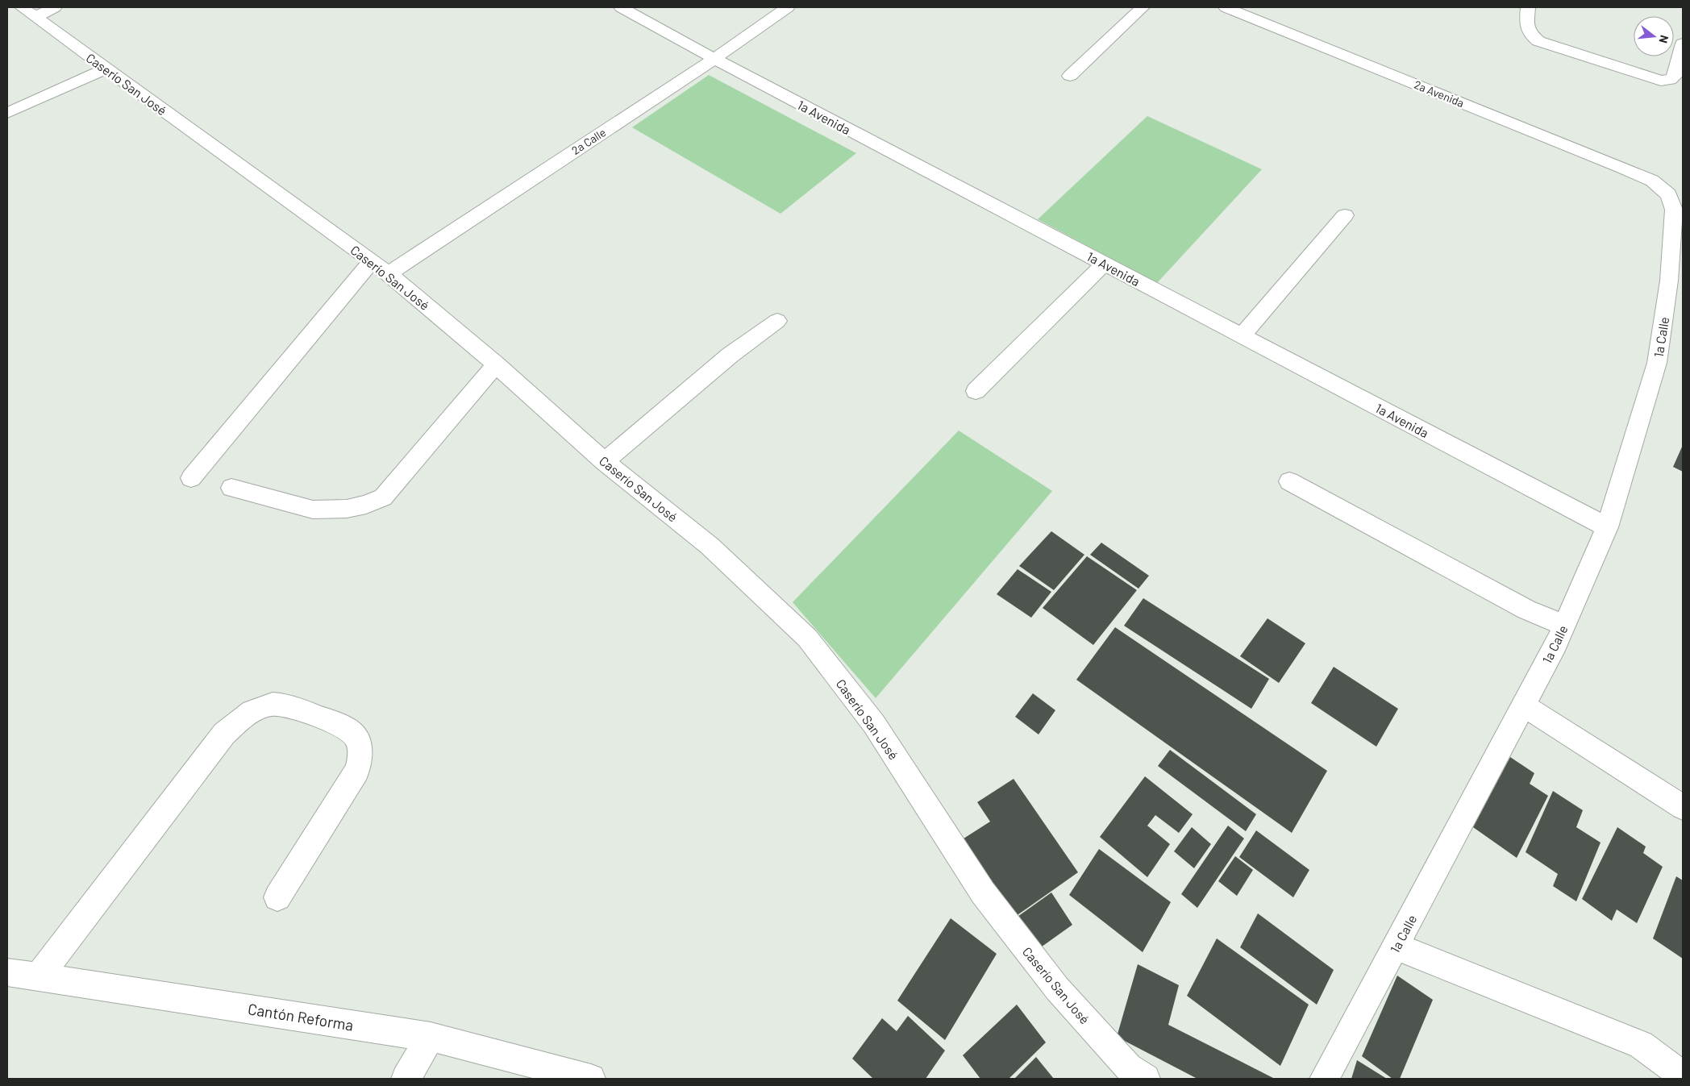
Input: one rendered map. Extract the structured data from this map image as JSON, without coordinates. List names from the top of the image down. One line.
{"streets":{"street":["Caserío San José","2a Avenida","1a Avenida","2a Calle","1a Calle","Cantón Reforma"]},"crossings":[["Caserío San José","2a Calle"],["2a Avenida","1a Calle"],["1a Avenida","2a Calle"],["1a Avenida","1a Calle"]],"north":"right"}
